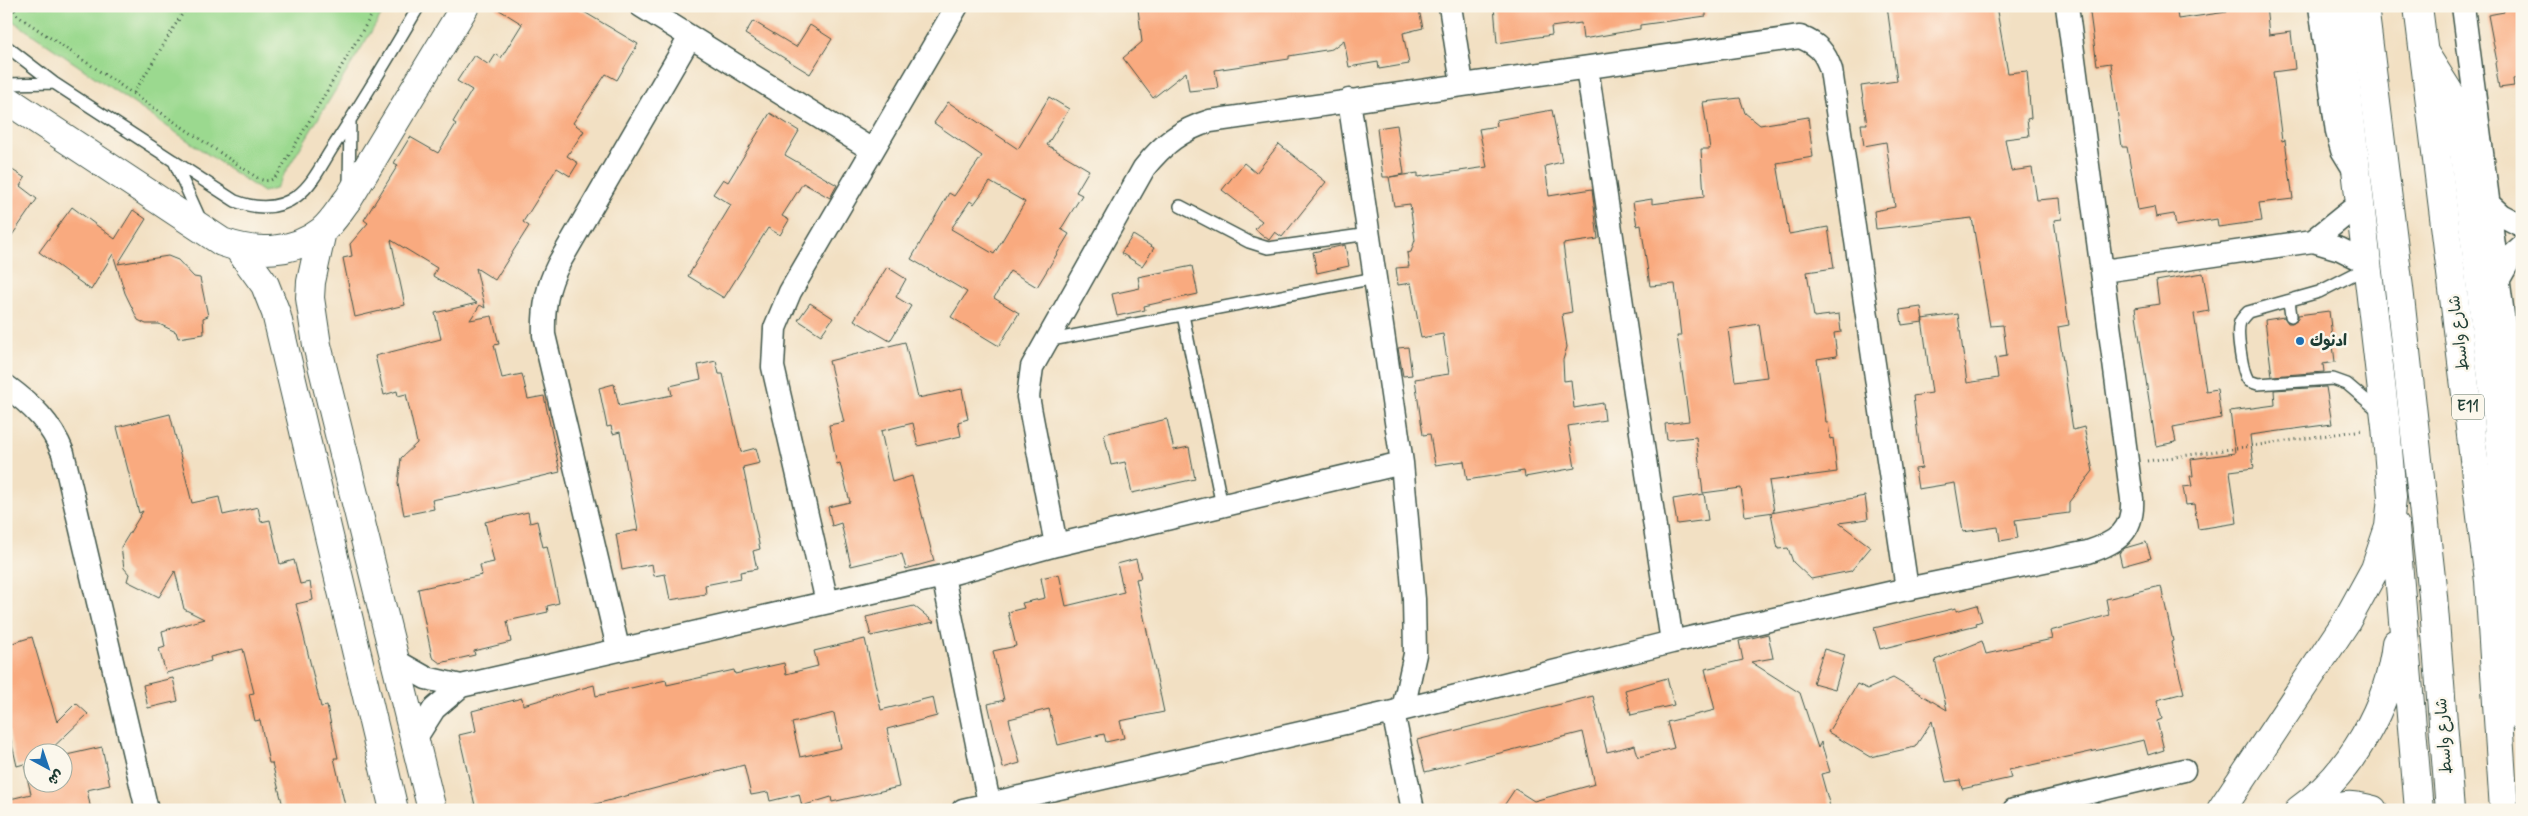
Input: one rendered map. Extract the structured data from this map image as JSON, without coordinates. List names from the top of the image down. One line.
{"streets":{"main road":["شارع واسط","E11"]},"places":["ادنوك"],"north":"bottom right"}
